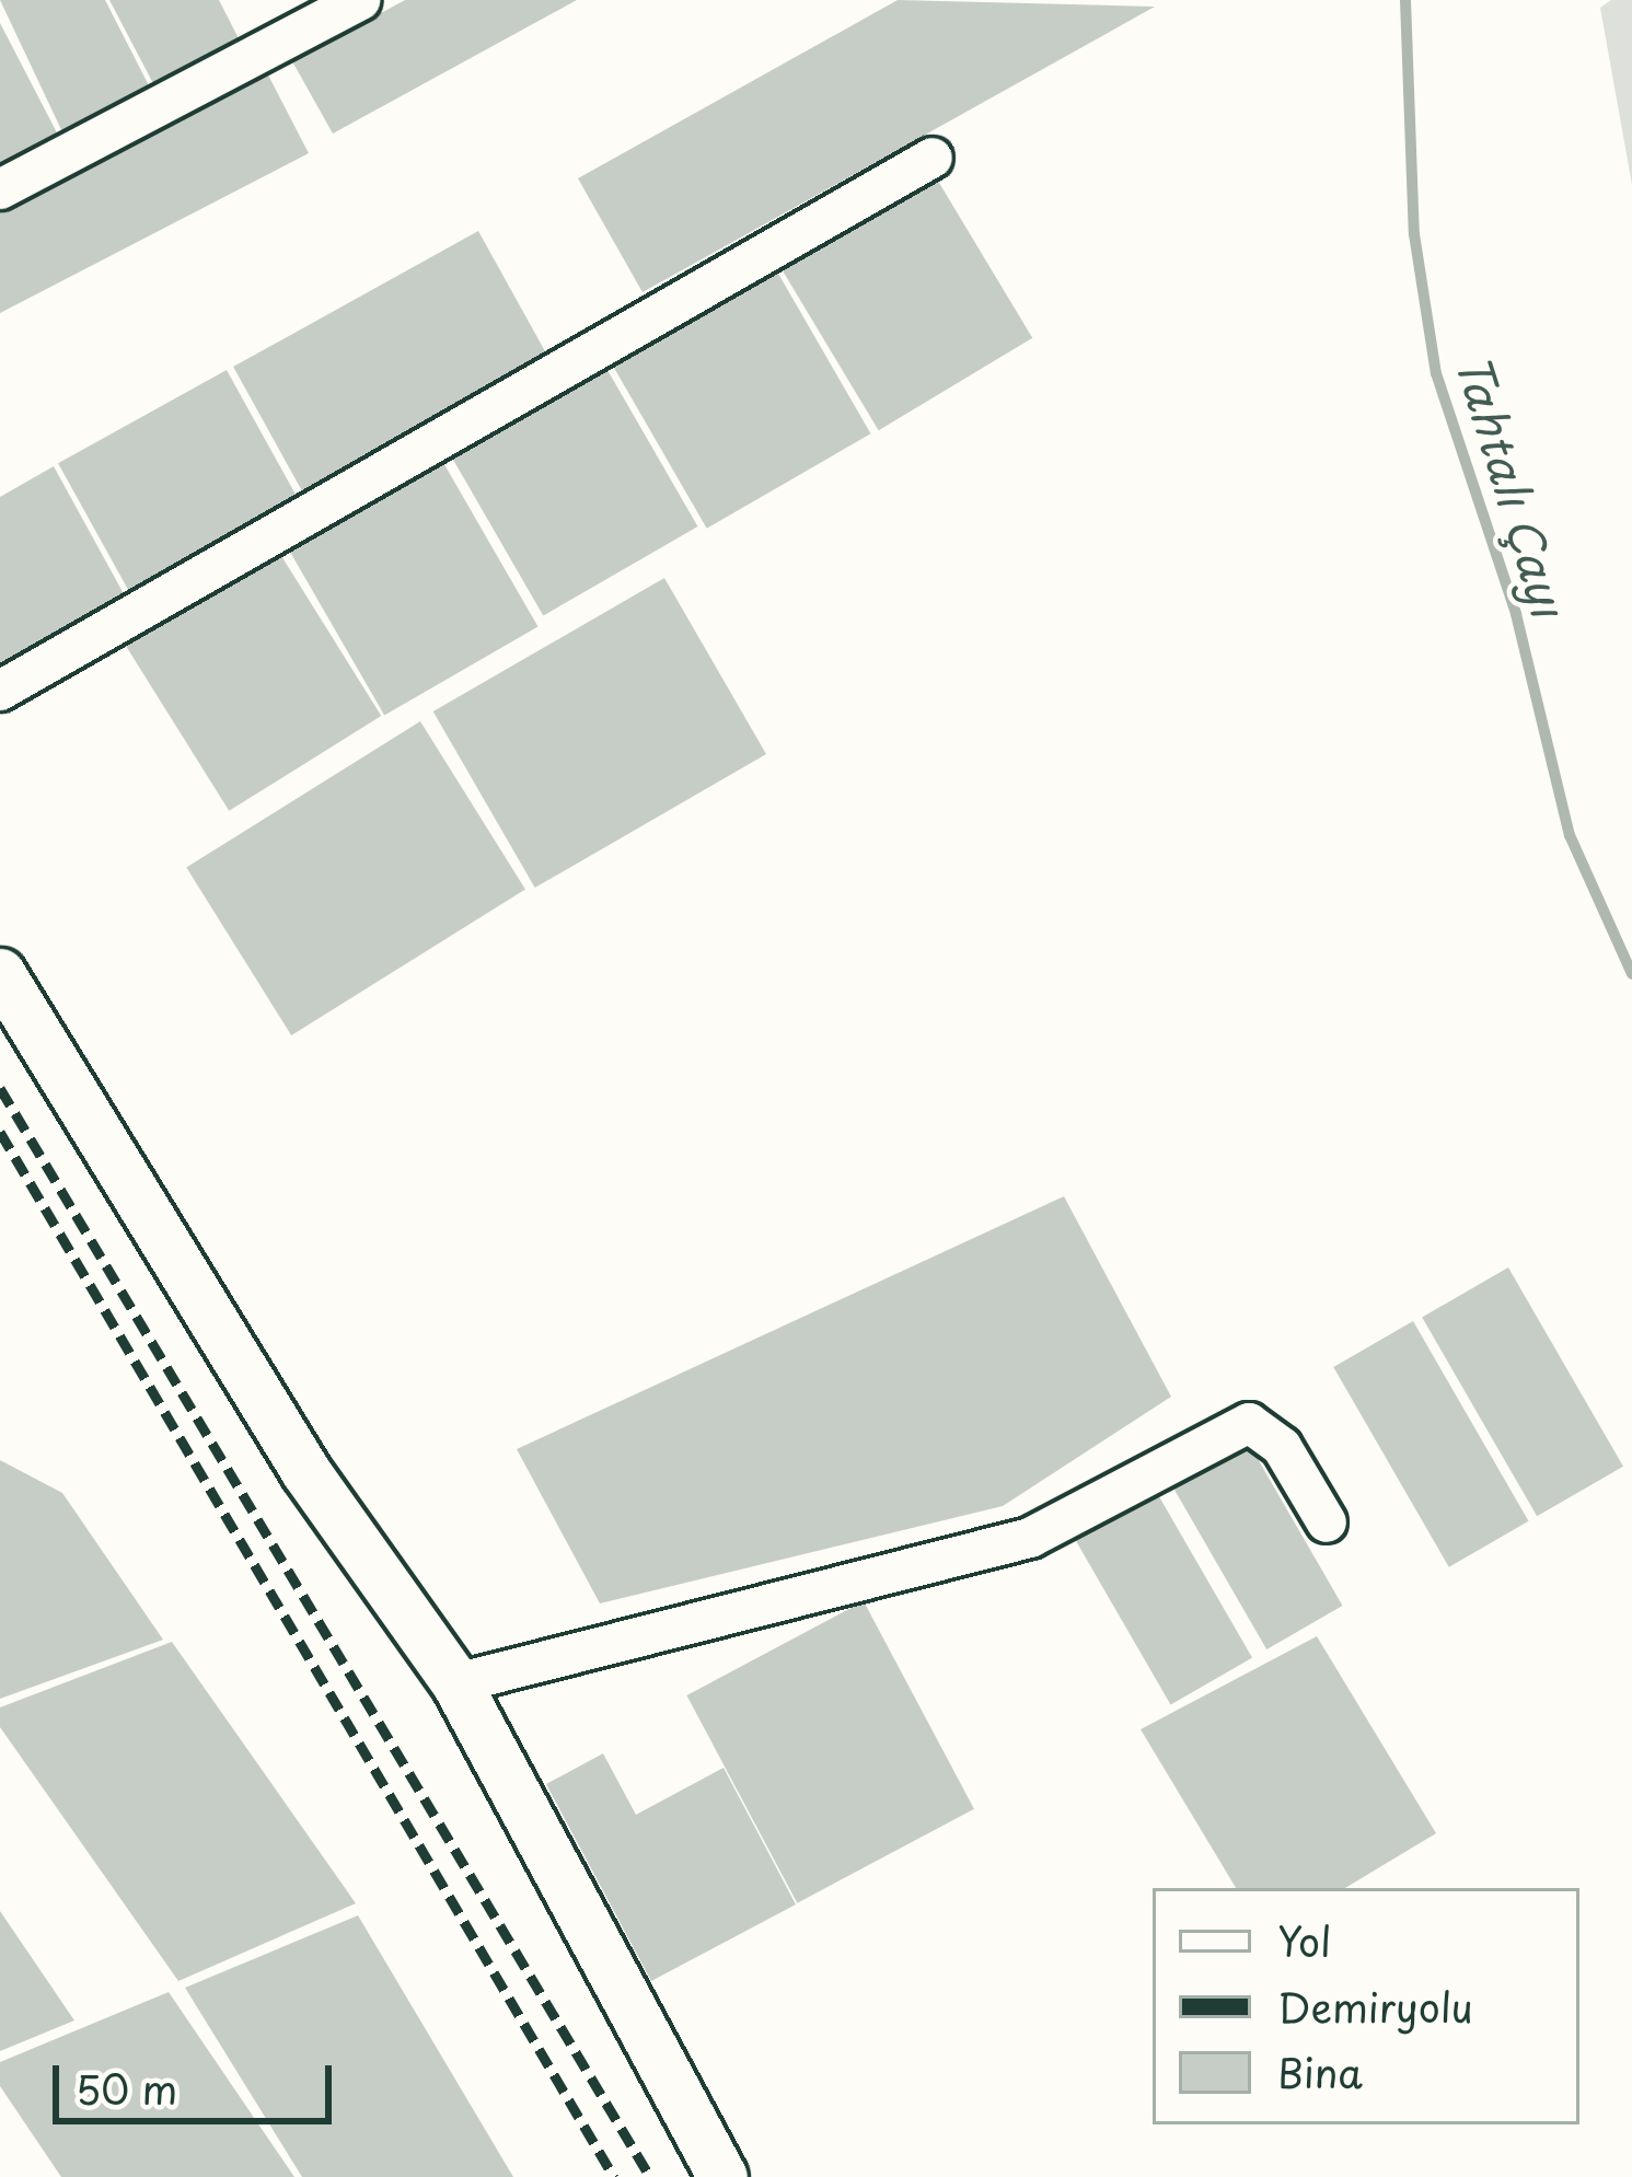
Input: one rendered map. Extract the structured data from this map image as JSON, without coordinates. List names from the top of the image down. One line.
{"water":["Tahtalı Çayı"],"legend":["Yol","Demiryolu","Bina"],"scale_bar":"50 m"}
